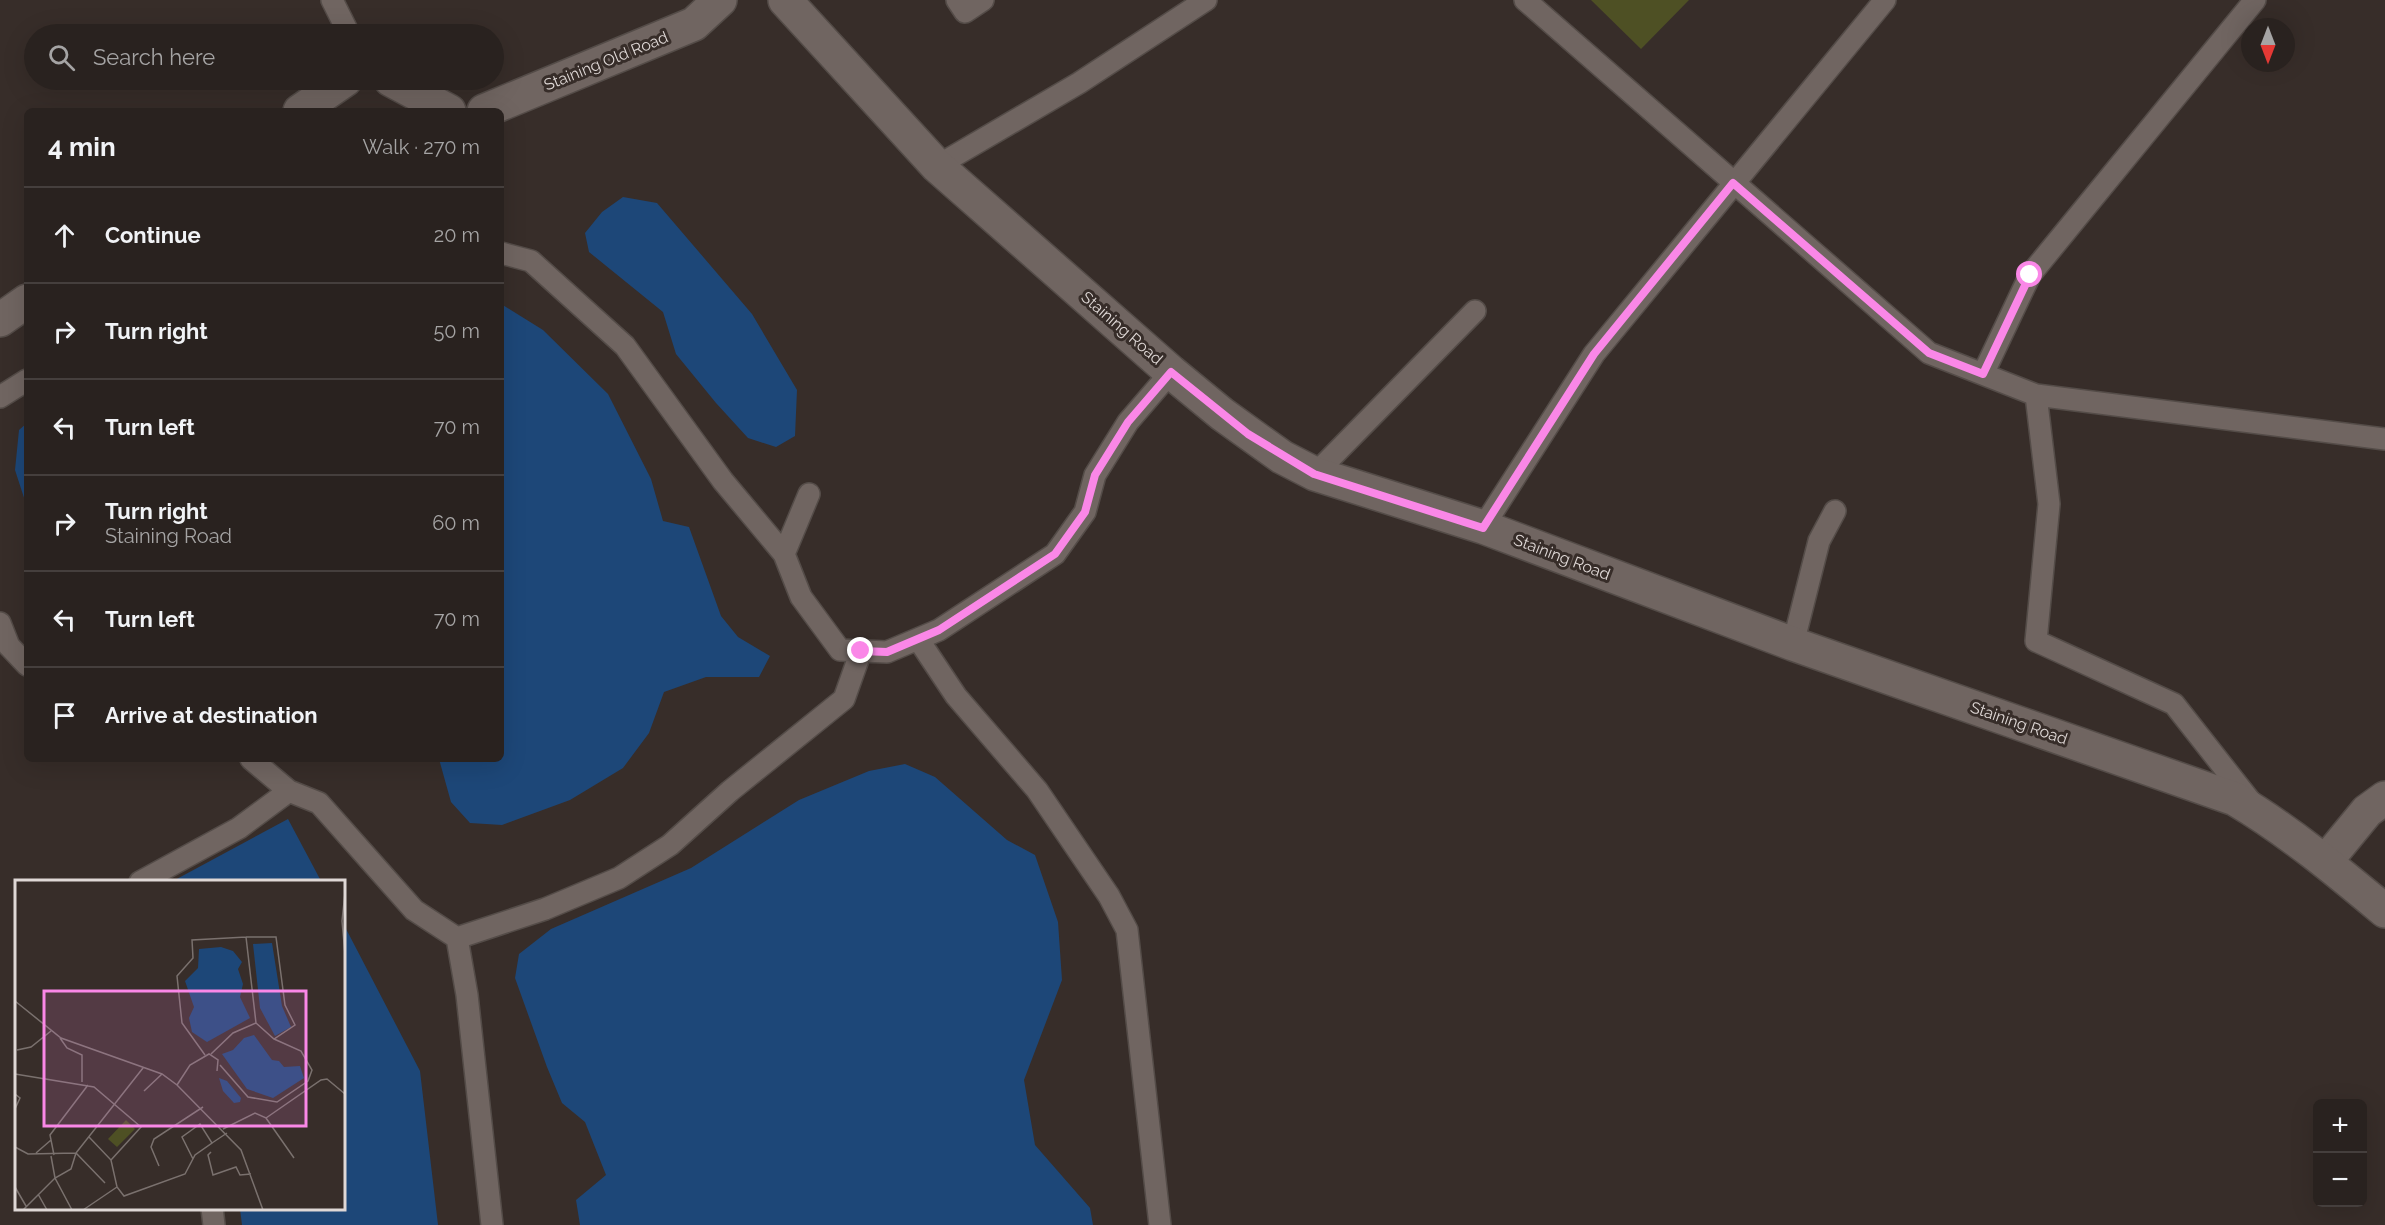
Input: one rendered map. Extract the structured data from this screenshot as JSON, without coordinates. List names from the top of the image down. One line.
{"streets":{"street":["Staining Old Road","Staining Road"]},"north":"bottom","page":{"search":"Search here","heading":["4 min","Walk · 270 m"],"list":[["Continue","20 m"],["Turn right","50 m"],["Turn left","70 m"],["Turn right","Staining Road","60 m"],["Turn left","70 m"],"Arrive at destination"],"map_buttons":["+","−"]}}
